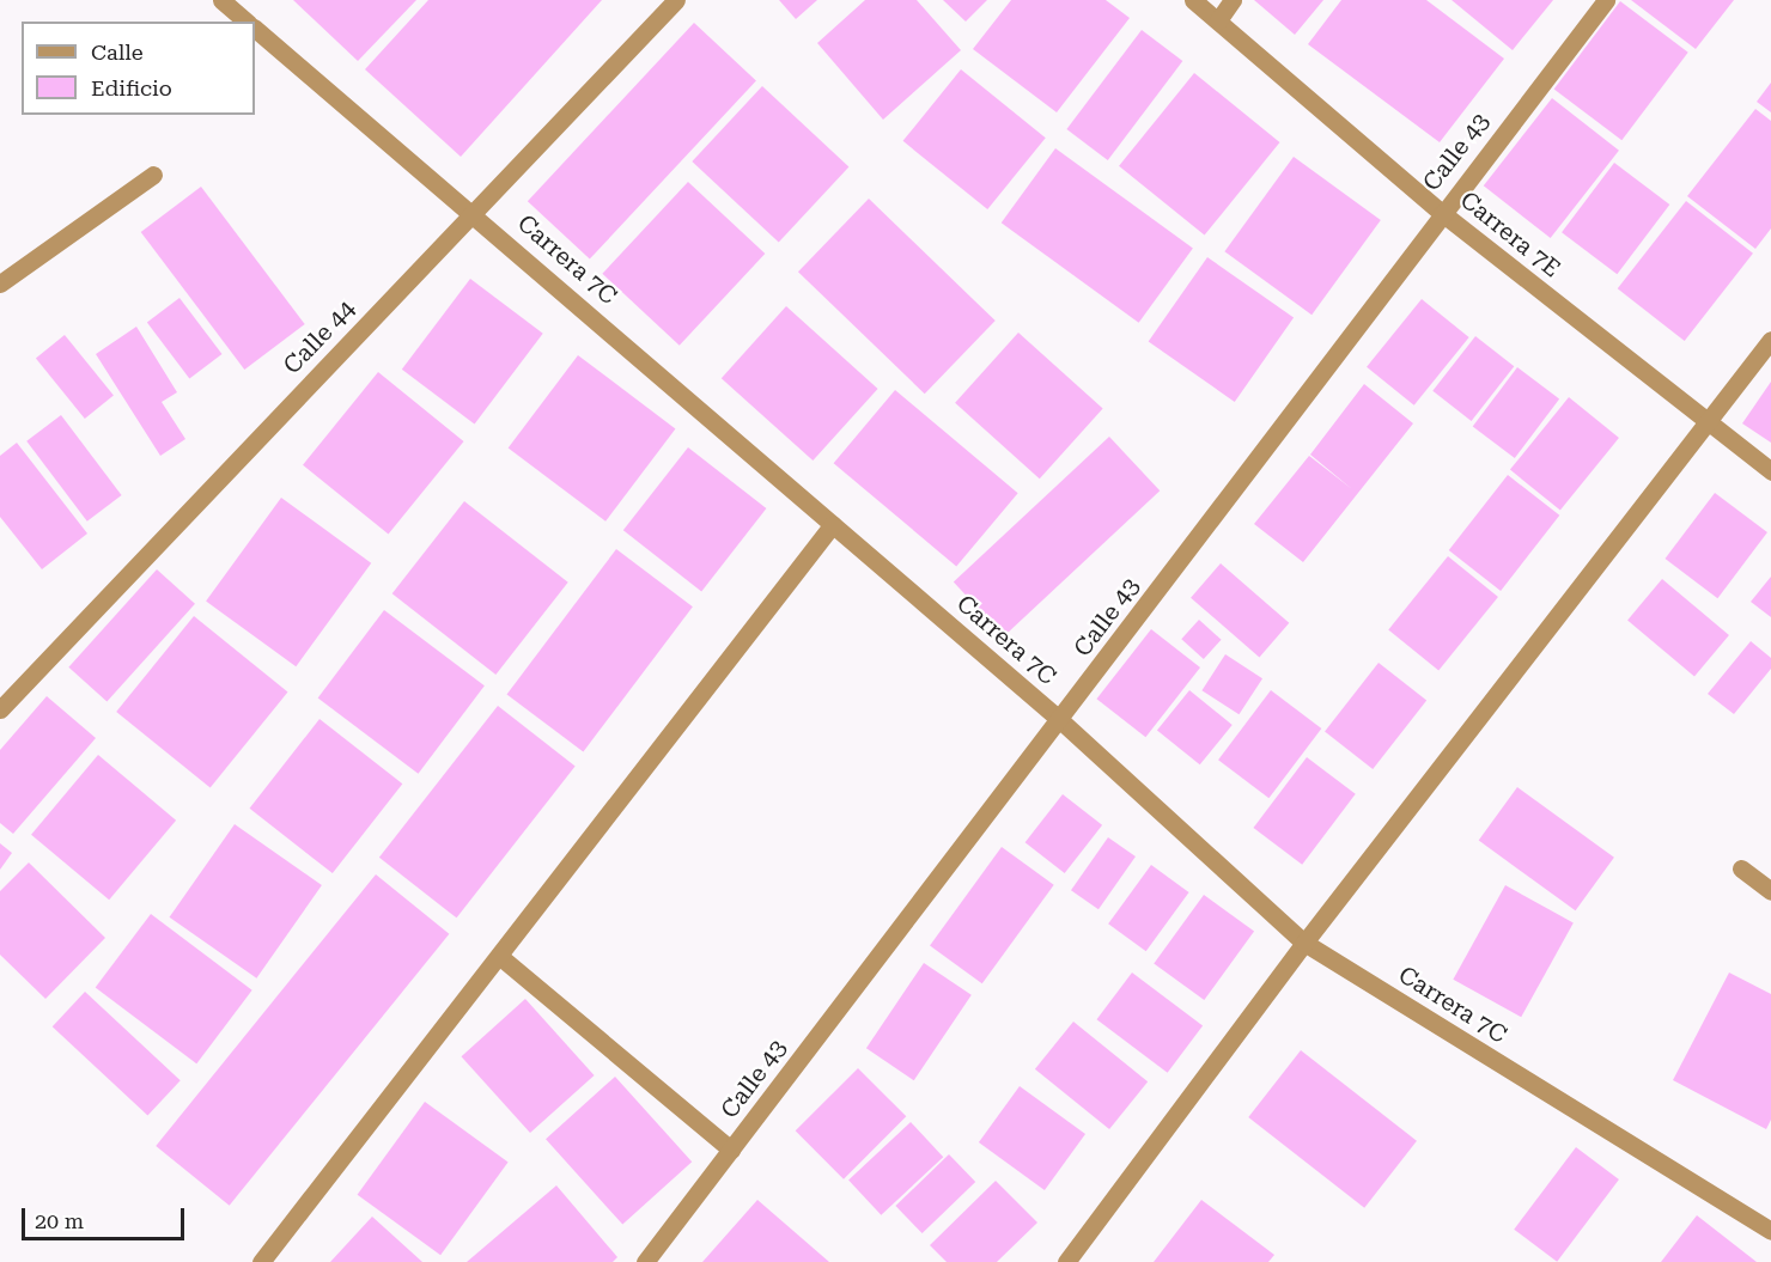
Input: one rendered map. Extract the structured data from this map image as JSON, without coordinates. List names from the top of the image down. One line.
{"streets":{"street":["Calle 43","Carrera 7E","Carrera 7C","Calle 44"]},"crossings":[["Calle 43","Carrera 7E"],["Calle 43","Carrera 7C"],["Carrera 7C","Calle 44"]],"legend":["Calle","Edificio"],"scale_bar":"20 m"}
